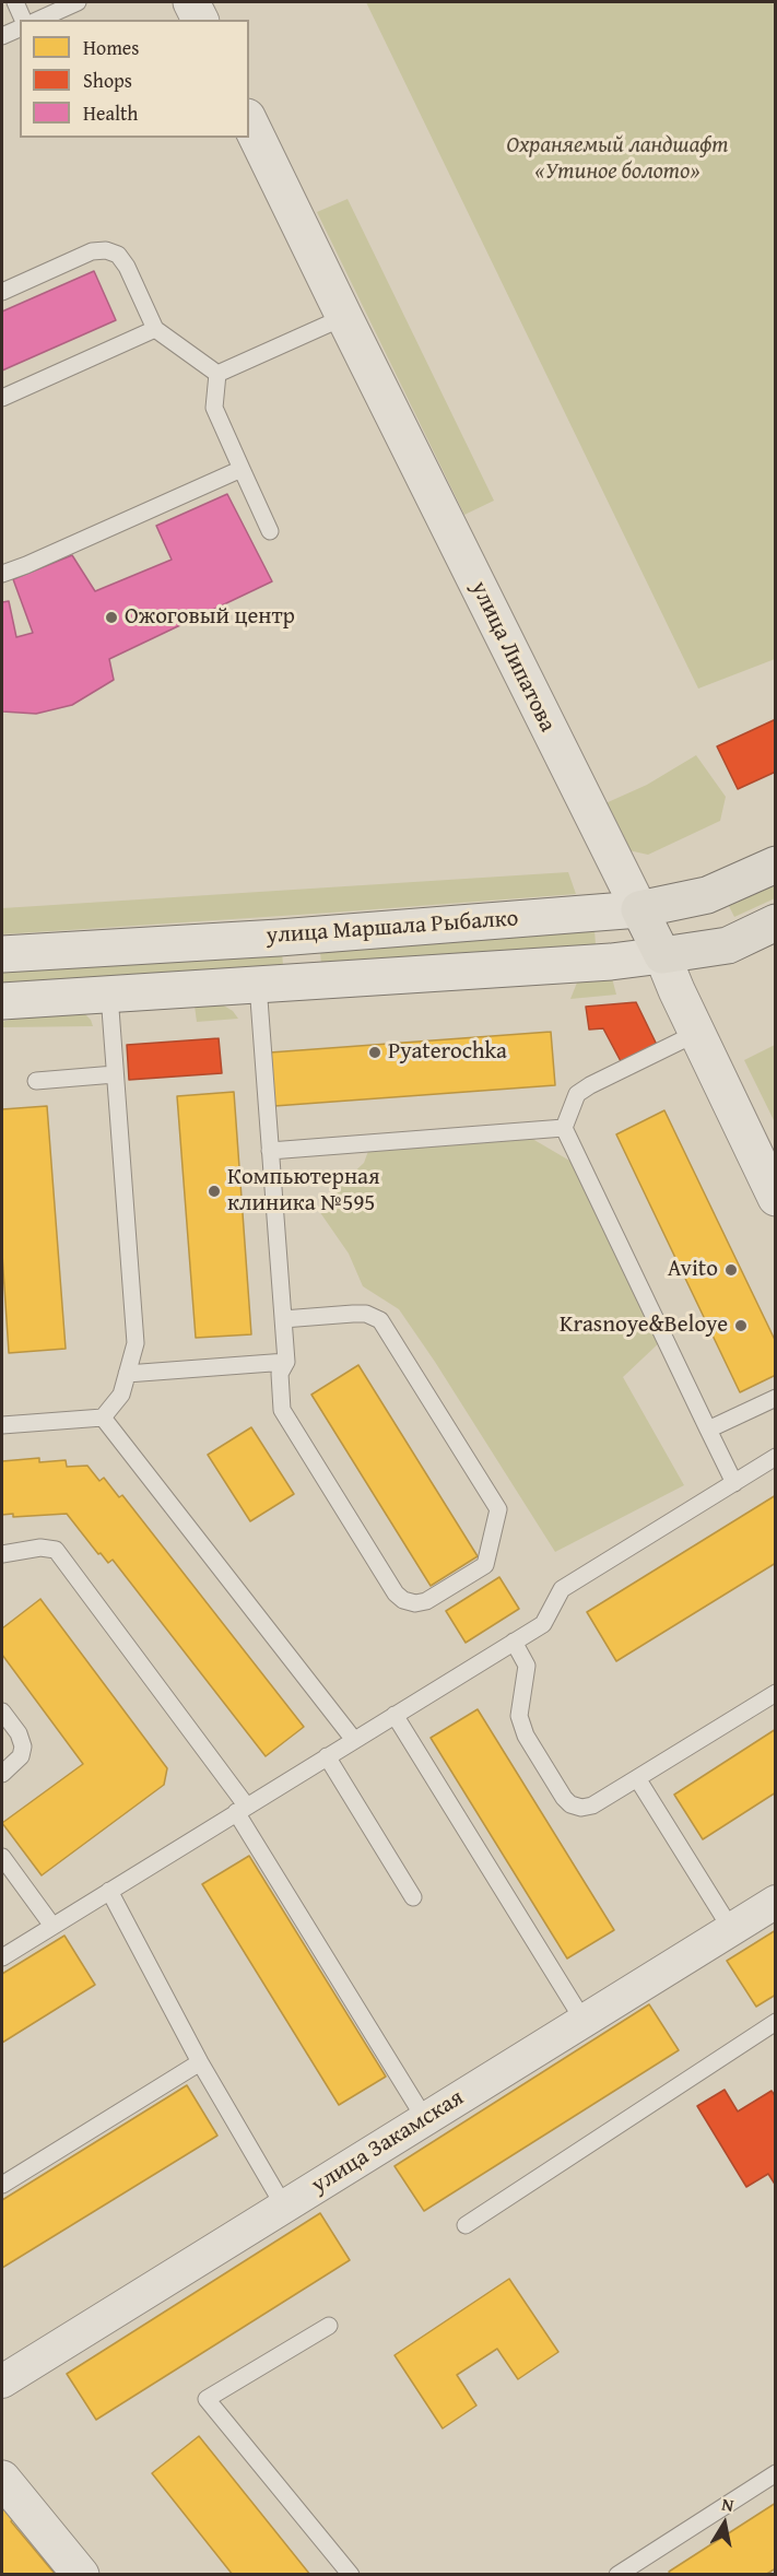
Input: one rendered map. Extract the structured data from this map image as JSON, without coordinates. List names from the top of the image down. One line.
{"streets":{"main road":["улица Липатова","улица Маршала Рыбалко"],"street":["улица Закамская"]},"crossings":[["улица Липатова","улица Маршала Рыбалко"]],"parks":["Охраняемый ландшафт «Утиное болото»"],"places":["Ожоговый центр","Pyaterochka","Компьютерная клиника №595","Avito","Krasnoye&Beloye"],"legend":["Homes","Shops","Health"],"north":"top"}
